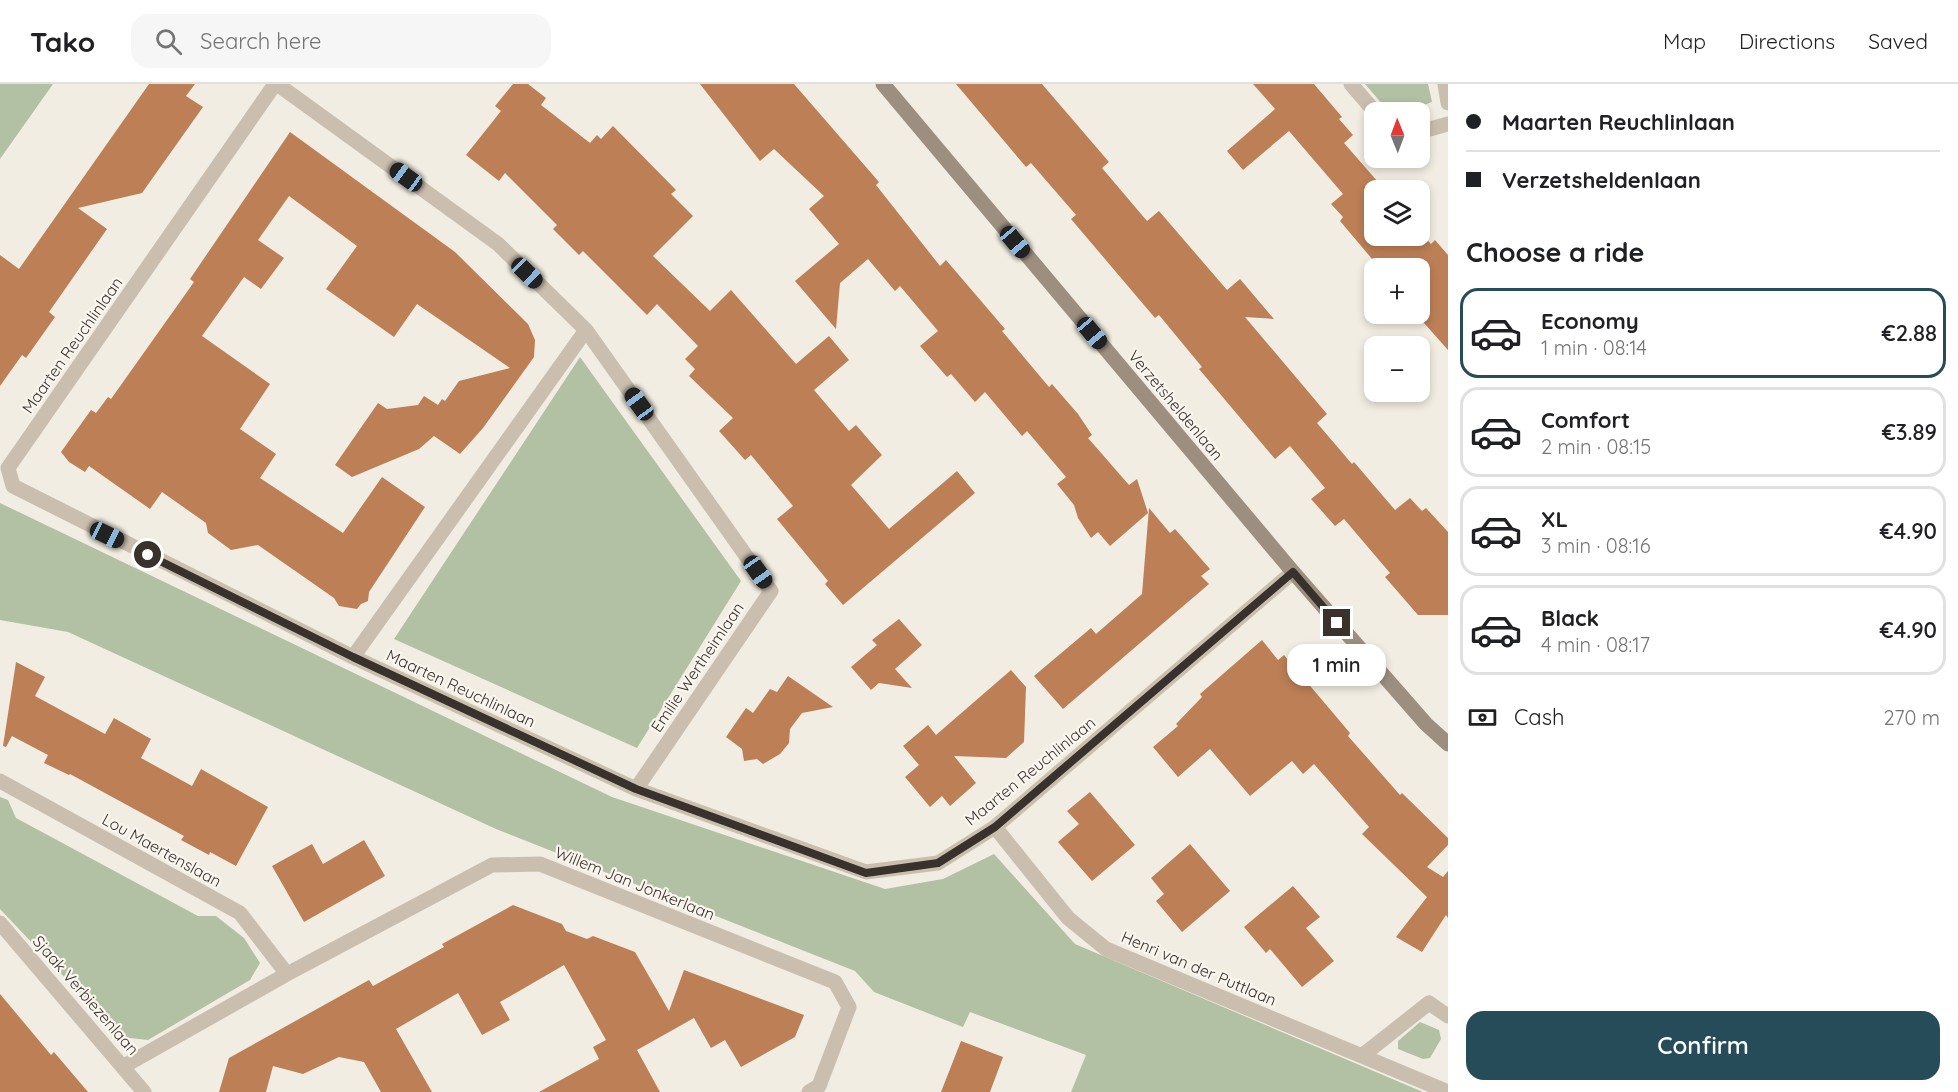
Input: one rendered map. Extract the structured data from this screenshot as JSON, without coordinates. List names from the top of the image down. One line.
{"streets":{"street":["Maarten Reuchlinlaan","Verzetsheldenlaan","Emilie Wertheimlaan","Lou Maertenslaan","Willem Jan Jonkerlaan","Henri van der Puttlaan","Sjaak Verbiezenlaan"]},"crossings":[["Maarten Reuchlinlaan","Verzetsheldenlaan"],["Maarten Reuchlinlaan","Emilie Wertheimlaan"],["Maarten Reuchlinlaan","Henri van der Puttlaan"],["Lou Maertenslaan","Willem Jan Jonkerlaan"],["Willem Jan Jonkerlaan","Sjaak Verbiezenlaan"]],"north":"top","page":{"header":"Tako","search":"Search here","nav":["Map","Directions","Saved"],"banner":["Maarten Reuchlinlaan","Verzetsheldenlaan"],"map_buttons":["+","−"],"heading":"Choose a ride","list":[{"name":"Economy","note":"1 min · 08:14","value":"€2.88"},{"name":"Comfort","note":"2 min · 08:15","value":"€3.89"},{"name":"XL","note":"3 min · 08:16","value":"€4.90"},{"name":"Black","note":"4 min · 08:17","value":"€4.90"}],"bubble":"1 min","pay":["Cash","270 m"],"buttons":"Confirm"}}
